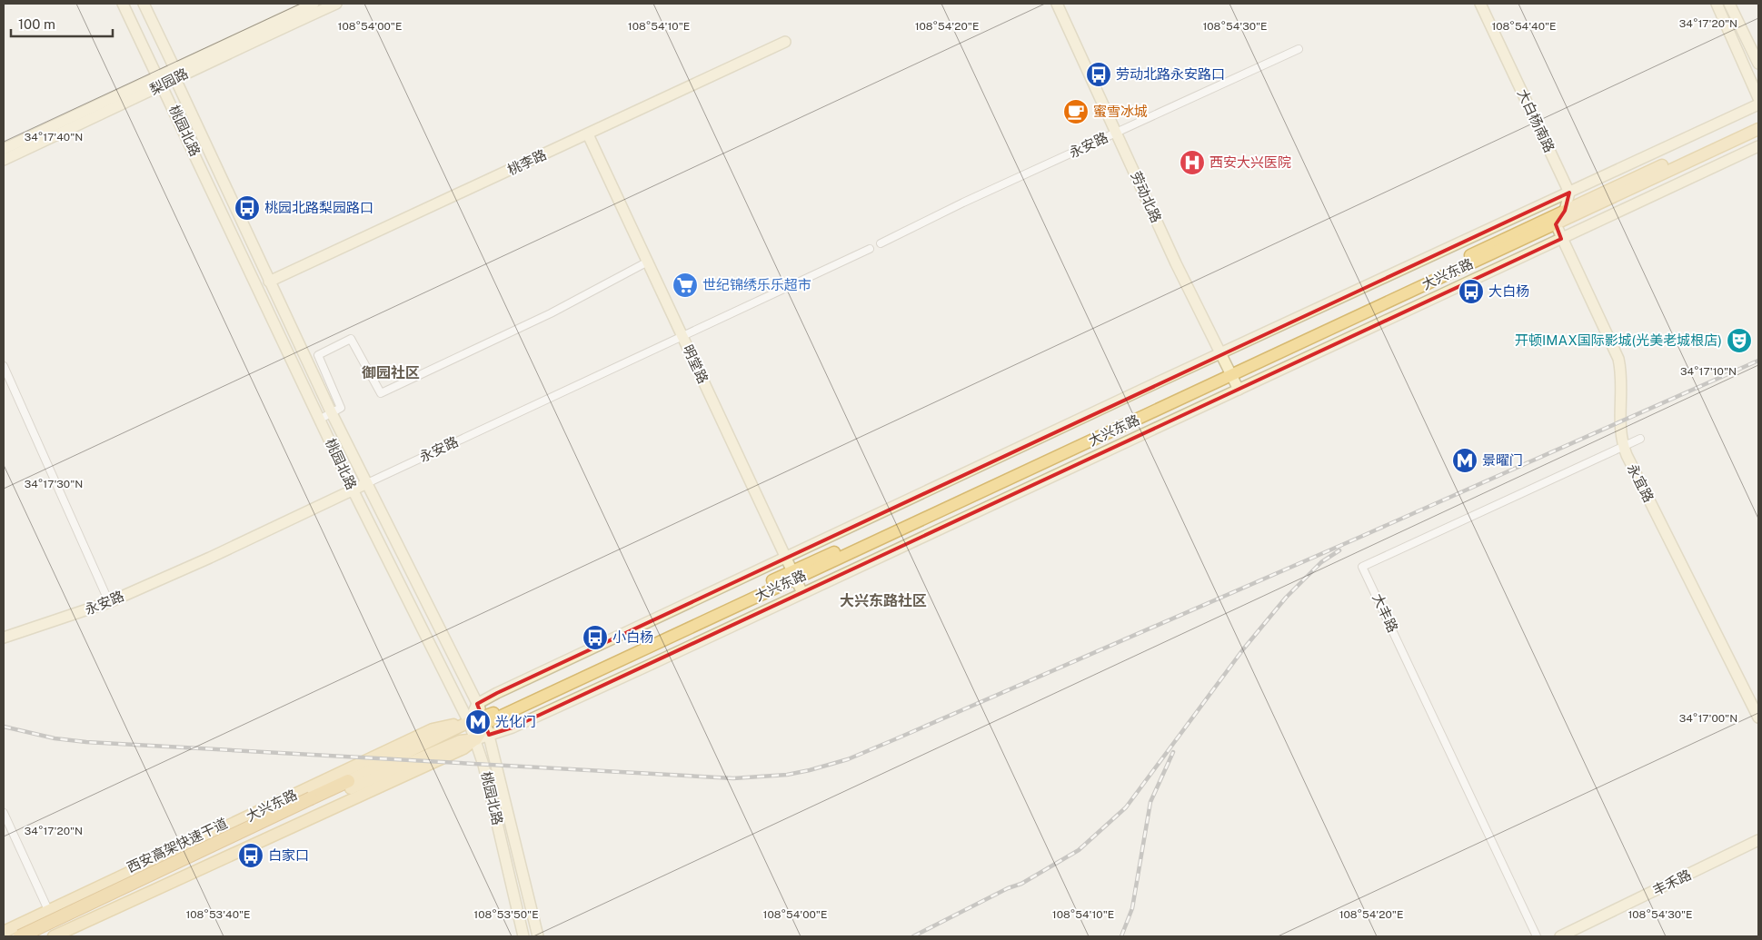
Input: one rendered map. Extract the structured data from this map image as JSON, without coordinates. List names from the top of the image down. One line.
{"streets":{"highway":["西安高架快速干道"],"main road":["梨园路","大白杨南路","桃园北路","永安路","桃李路","劳动北路","大兴东路","明堂路","永宜路","丰禾路"],"street":["大丰路"]},"crossings":[["梨园路","桃园北路"],["桃园北路","永安路"],["桃园北路","桃李路"],["桃园北路","大兴东路"],["永安路","劳动北路"],["永安路","明堂路"],["桃李路","明堂路"],["劳动北路","大兴东路"],["大兴东路","明堂路"],["大兴东路","西安高架快速干道"],["永宜路","大丰路"]],"districts":["御园社区","大兴东路社区"],"places":{"bus stop":["劳动北路永安路口","桃园北路梨园路口","大白杨","小白杨","白家口"],"cafe":["蜜雪冰城"],"hospital":["西安大兴医院"],"supermarket":["世纪锦绣乐乐超市"],"theatre":["开顿IMAX国际影城(光美老城根店)"],"metro station":["景曜门","光化门"]},"scale_bar":"100 m","coordinates":["34°17'20\"N","108°54'00\"E","108°54'10\"E","108°54'20\"E","108°54'40\"E","108°54'30\"E","34°17'40\"N","34°17'10\"N","34°17'30\"N","34°17'00\"N","108°53'40\"E","108°53'50\"E"]}
